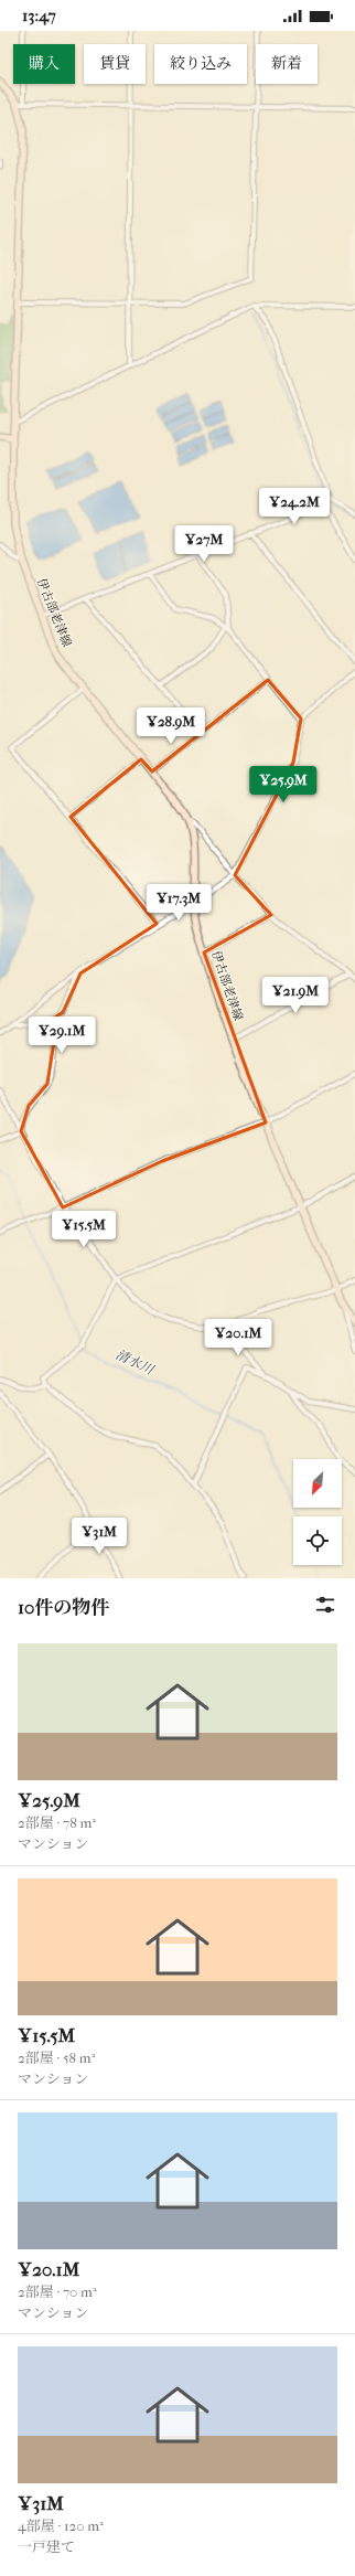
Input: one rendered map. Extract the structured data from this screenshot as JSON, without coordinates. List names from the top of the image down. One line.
{"streets":{"main road":["伊古部老津線"]},"water":["清水川"],"north":"bottom left","page":{"status":"13:47","chip":["購入","賃貸","絞り込み","新着"],"price":["¥24.2M","¥27M","¥28.9M","¥25.9M","¥17.3M","¥21.9M","¥29.1M","¥15.5M","¥20.1M","¥31M"],"heading":"10件の物件","list":[{"name":"¥25.9M","note":"2部屋 · 78 m² · マンション"},{"name":"¥15.5M","note":"2部屋 · 58 m² · マンション"},{"name":"¥20.1M","note":"2部屋 · 70 m² · マンション"},{"name":"¥31M","note":"4部屋 · 120 m² · 一戸建て"}]}}
